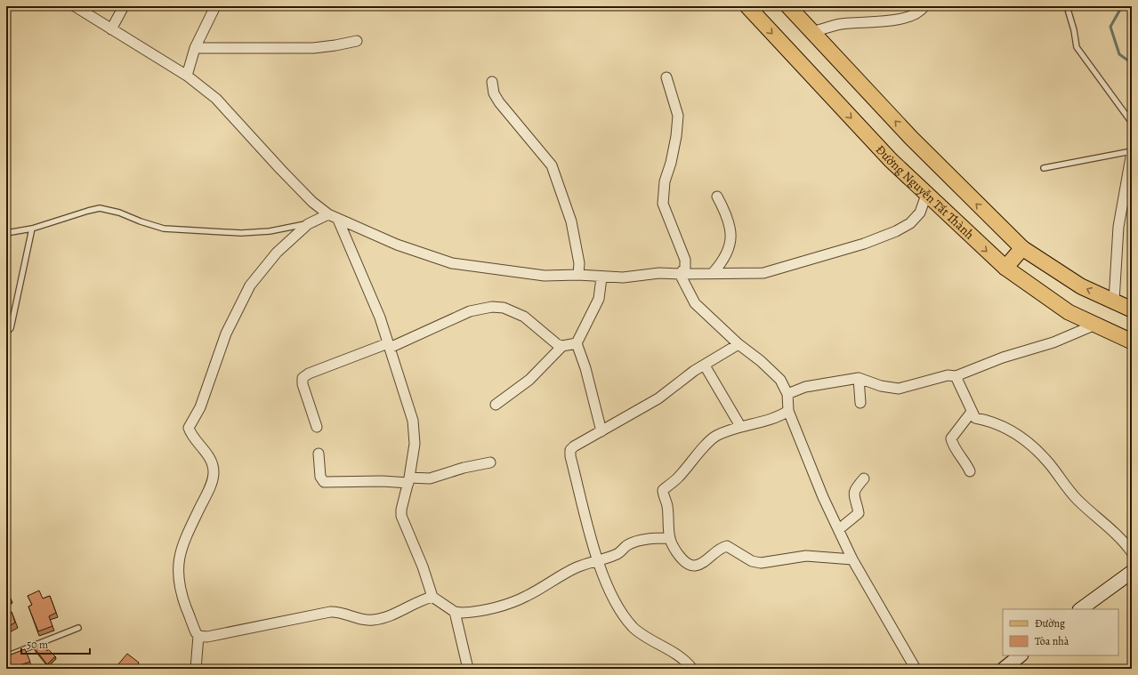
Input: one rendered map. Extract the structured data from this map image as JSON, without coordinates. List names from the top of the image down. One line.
{"streets":{"main road":["Đường Nguyễn Tất Thành"]},"legend":["Đường","Tòa nhà"],"scale_bar":"50 m"}
